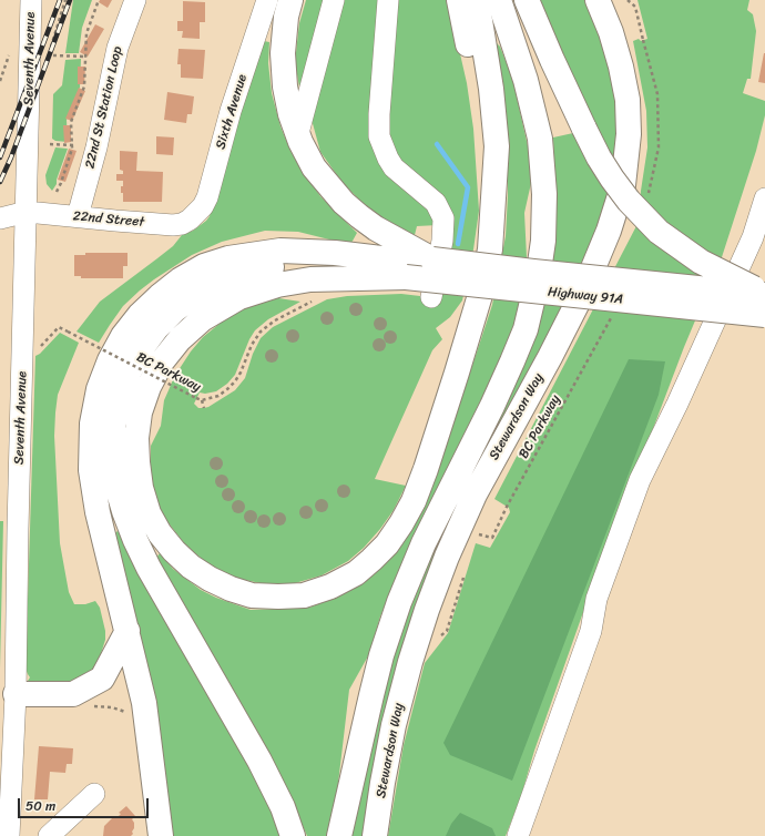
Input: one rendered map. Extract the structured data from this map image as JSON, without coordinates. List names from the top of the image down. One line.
{"streets":{"main road":["Highway 91A","Stewardson Way"],"street":["Seventh Avenue","22nd St Station Loop","Sixth Avenue","22nd Street"],"path":["BC Parkway"]},"crossings":[["Seventh Avenue","22nd Street"],["22nd St Station Loop","22nd Street"],["Sixth Avenue","22nd Street"]],"scale_bar":"50 m"}
